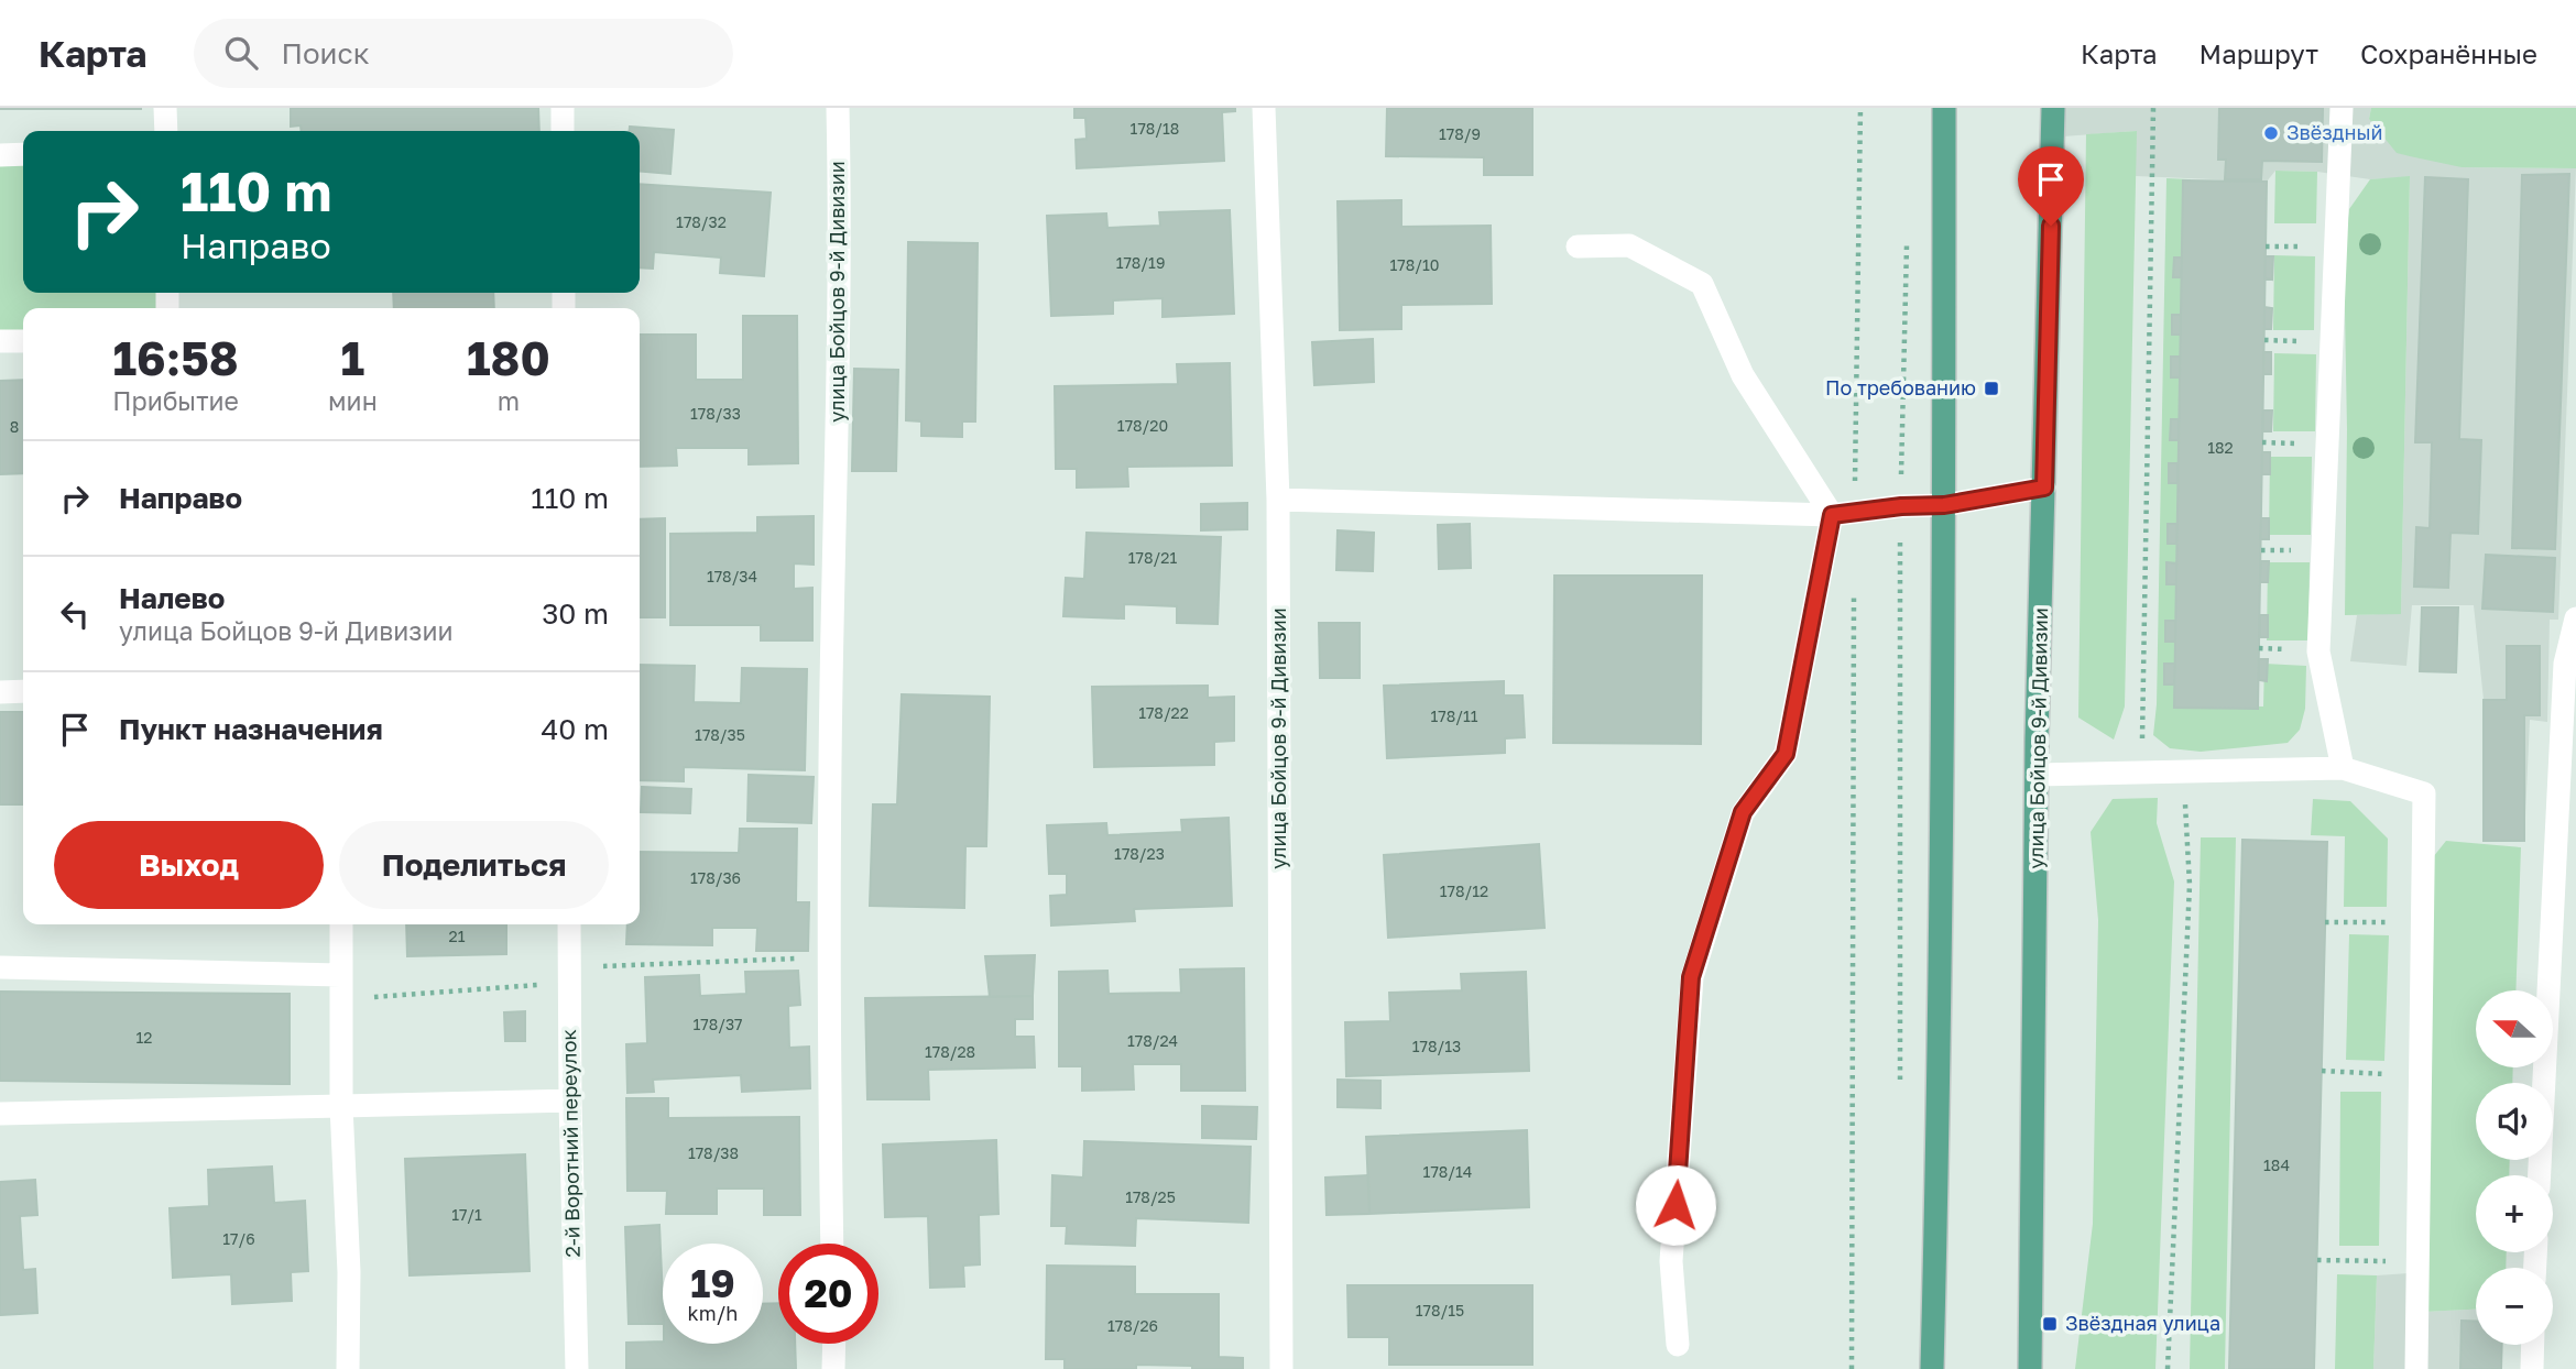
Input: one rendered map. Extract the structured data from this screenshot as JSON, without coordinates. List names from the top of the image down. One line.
{"streets":{"main road":["улица Бойцов 9-й Дивизии"],"street":["2-й Воротний переулок"]},"places":{"other":["Звёздный"],"transit":["По требованию","Звёздная улица"]},"house_numbers":["178/18","178/9","178/32","178/19","178/10","178/33","178/20","8","182","178/21","178/34","178/22","178/11","178/35","178/23","178/36","178/12","21","178/37","12","178/24","178/13","178/28","178/38","184","178/14","178/25","17/1","17/6","178/15","178/26"],"north":"left","page":{"header":"Карта","search":"Поиск","nav":["Карта","Маршрут","Сохранённые"],"turn":["110 m","Направо"],"eta":["16:58","Прибытие","1","мин","180","m"],"list":[{"name":"Направо","value":"110 m"},{"name":"Налево","note":"улица Бойцов 9-й Дивизии","value":"30 m"},{"name":"Пункт назначения","value":"40 m"}],"buttons":["Выход","Поделиться"],"map_buttons":["+","−"],"speed":"19 km/h","limit":"20"}}
